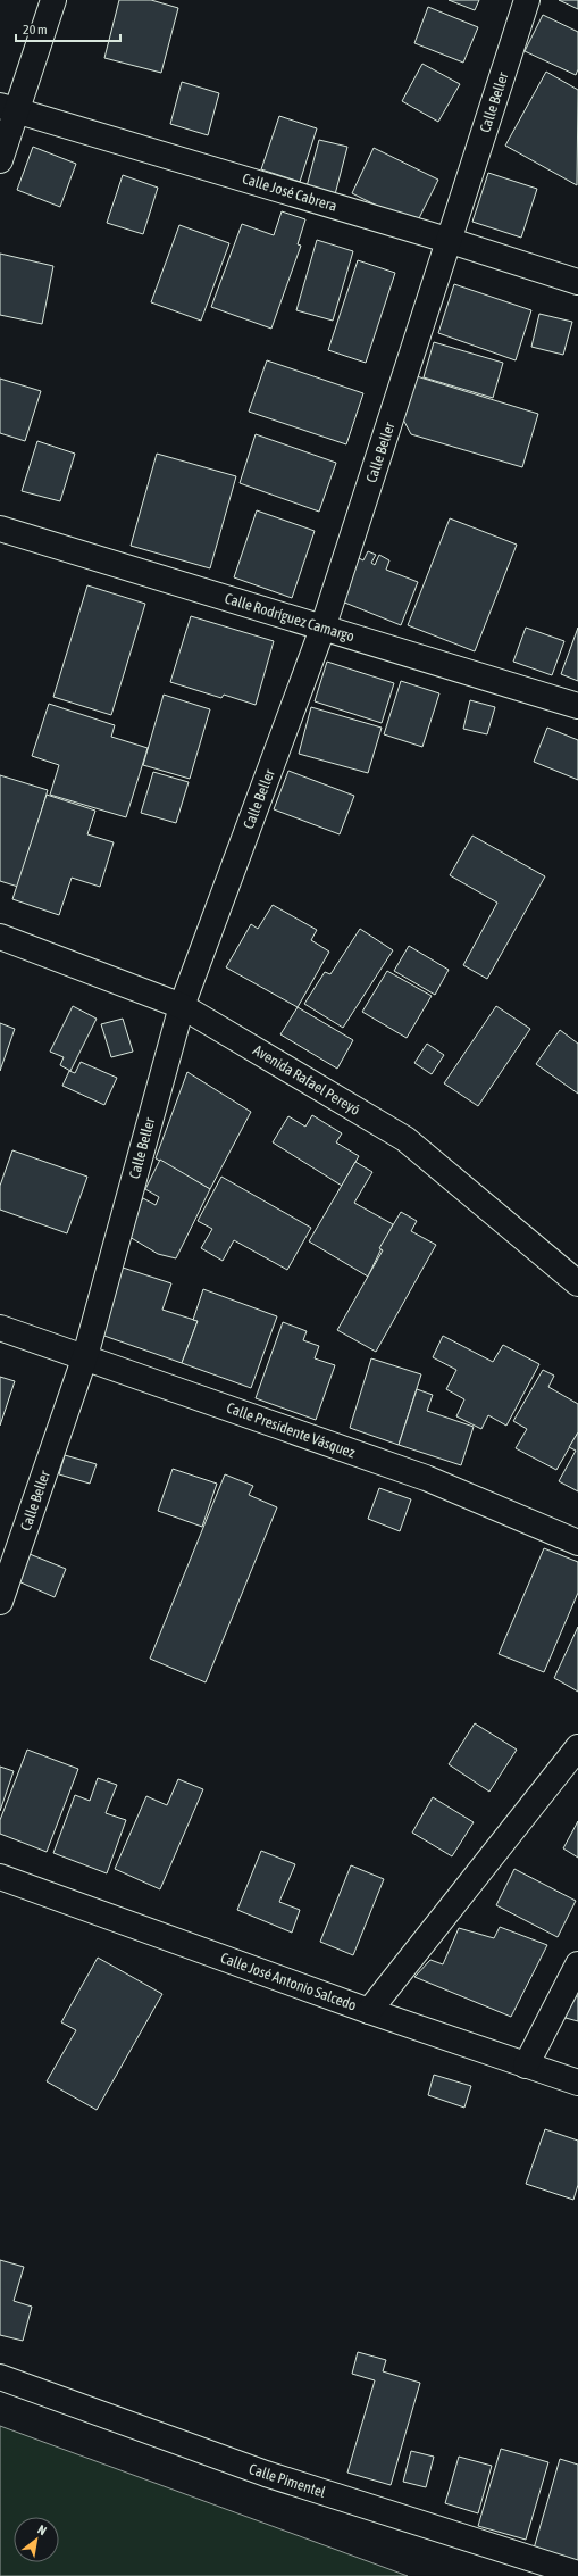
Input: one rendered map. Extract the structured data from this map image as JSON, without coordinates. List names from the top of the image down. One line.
{"streets":{"street":["Calle Beller","Calle José Cabrera","Calle Rodríguez Camargo","Avenida Rafael Pereyó","Calle Presidente Vásquez","Calle José Antonio Salcedo","Calle Pimentel"]},"crossings":[["Calle Beller","Calle José Cabrera"],["Calle Beller","Calle Rodríguez Camargo"],["Calle Beller","Avenida Rafael Pereyó"],["Calle Beller","Calle Presidente Vásquez"]],"scale_bar":"20 m","north":"top right"}
